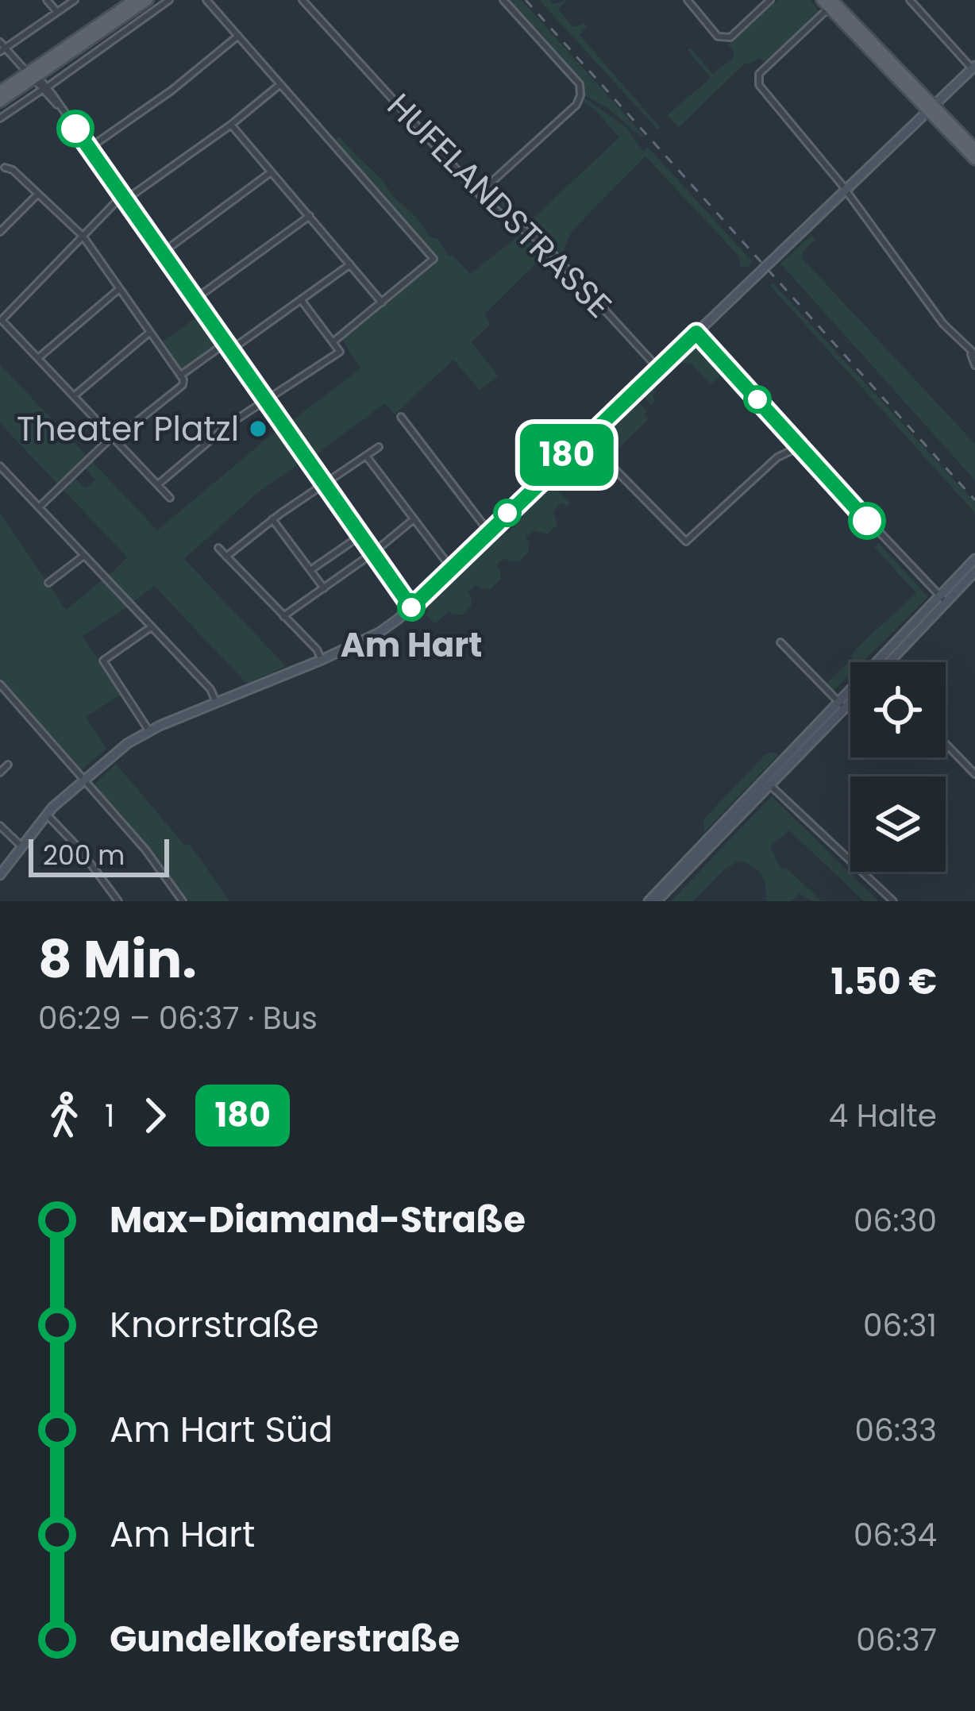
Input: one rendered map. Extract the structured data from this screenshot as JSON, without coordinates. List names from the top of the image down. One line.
{"streets":{"street":["HUFELANDSTRASSE"]},"places":["Theater Platzl","Am Hart"],"lines":["bus line 180"],"scale_bar":"200 m","page":{"on_map":"180","scale":"200 m","heading":["8 Min.","06:29 – 06:37 · Bus","1.50 €"],"legs":["1","180","4 Halte"],"list":[{"name":"Max-Diamand-Straße","value":"06:30"},{"name":"Knorrstraße","value":"06:31"},{"name":"Am Hart Süd","value":"06:33"},{"name":"Am Hart","value":"06:34"},{"name":"Gundelkoferstraße","value":"06:37"}]}}
